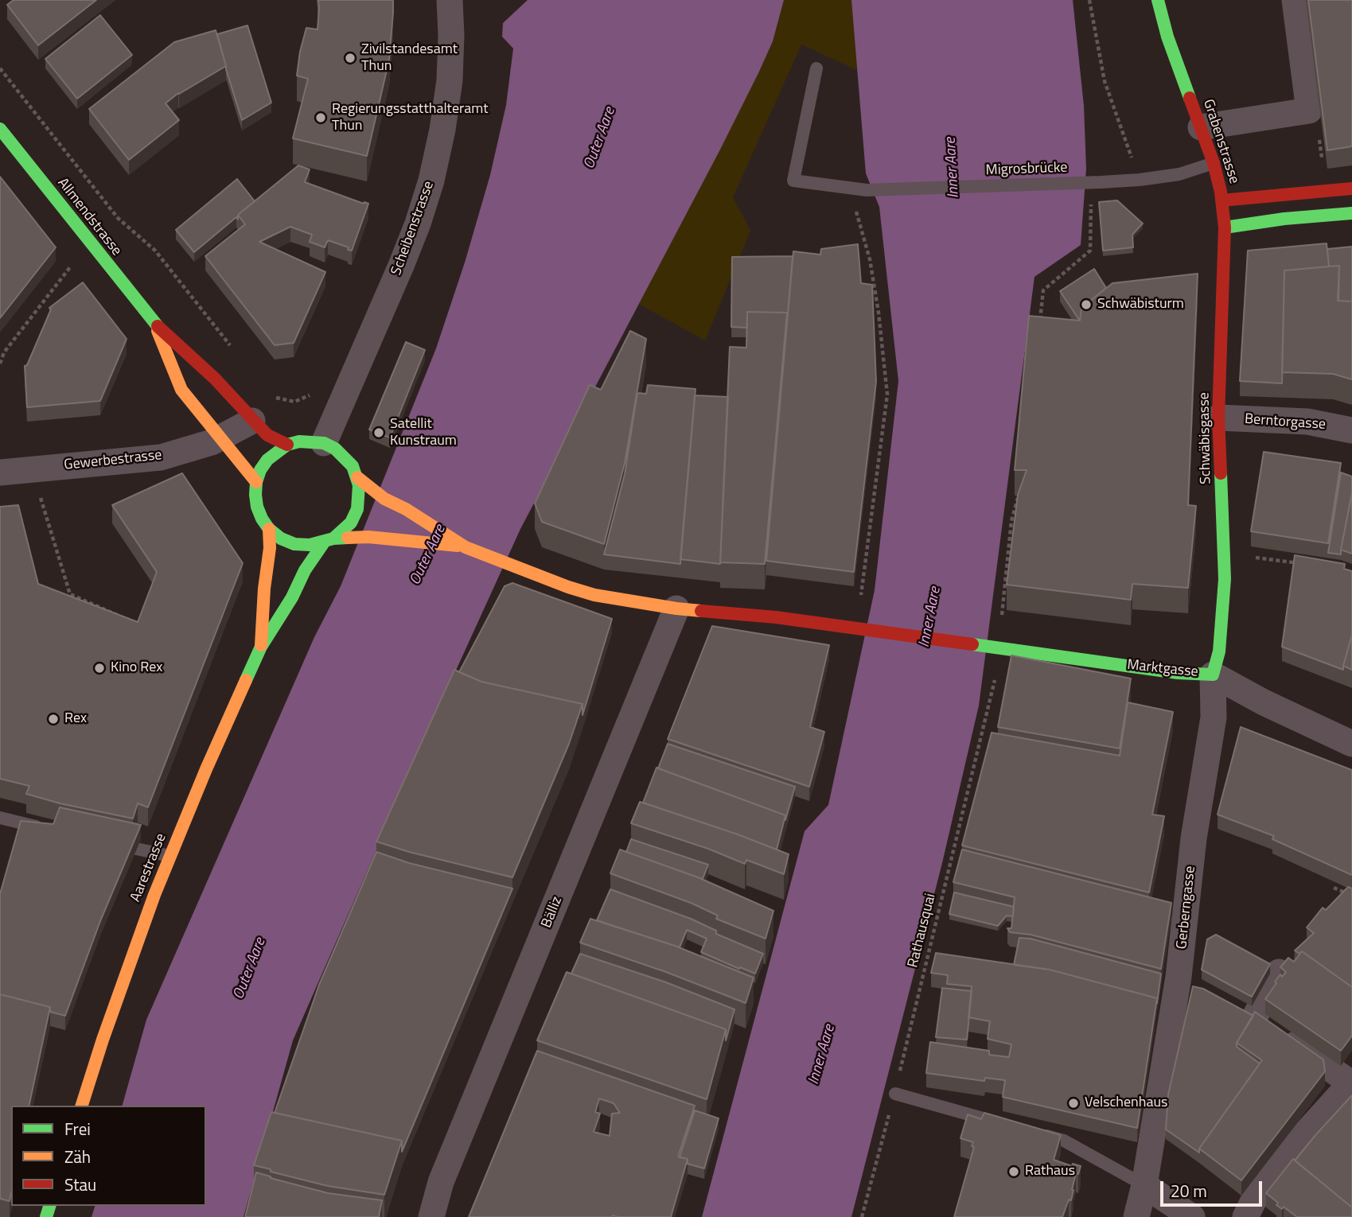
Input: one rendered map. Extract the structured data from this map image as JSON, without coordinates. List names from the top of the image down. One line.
{"streets":{"main road":["Grabenstrasse","Allmendstrasse","Schwäbisgasse","Marktgasse","Aarestrasse"],"street":["Scheibenstrasse","Berntorgasse","Gewerbestrasse","Gerberngasse","Bälliz"],"lane":["Migrosbrücke"],"path":["Rathausquai"]},"crossings":[["Grabenstrasse","Migrosbrücke"],["Grabenstrasse","Schwäbisgasse"],["Allmendstrasse","Scheibenstrasse"],["Allmendstrasse","Gewerbestrasse"],["Allmendstrasse","Aarestrasse"],["Scheibenstrasse","Aarestrasse"],["Berntorgasse","Schwäbisgasse"],["Schwäbisgasse","Marktgasse"],["Schwäbisgasse","Gerberngasse"],["Marktgasse","Gerberngasse"],["Marktgasse","Rathausquai"]],"water":["Outer Aare","Inner Aare"],"places":["Zivilstandesamt Thun","Regierungsstatthalteramt Thun","Schwäbisturm","Satellit Kunstraum","Kino Rex","Rex","Velschenhaus","Rathaus"],"legend":["Frei","Zäh","Stau"],"scale_bar":"20 m"}
